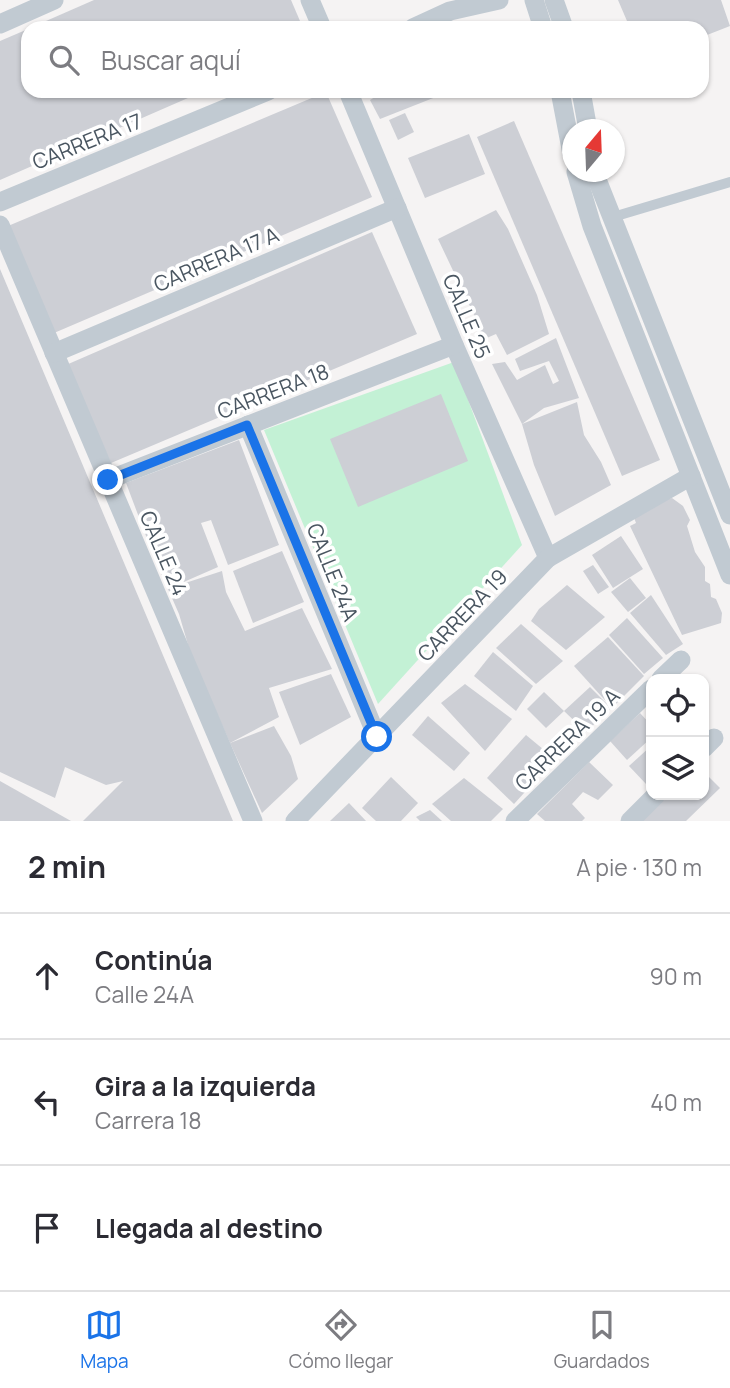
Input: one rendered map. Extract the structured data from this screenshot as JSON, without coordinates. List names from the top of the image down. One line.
{"streets":{"street":["CARRERA 17","CARRERA 17 A","CALLE 25","CARRERA 18","CALLE 24","CALLE 24A","CARRERA 19","CARRERA 19 A"]},"crossings":[["CARRERA 17 A","CALLE 25"],["CARRERA 17 A","CALLE 24"],["CALLE 25","CARRERA 18"],["CALLE 25","CARRERA 19"],["CARRERA 18","CALLE 24"],["CARRERA 18","CALLE 24A"],["CALLE 24A","CARRERA 19"]],"north":"top","page":{"search":"Buscar aquí","heading":["2 min","A pie · 130 m"],"list":[["Continúa","Calle 24A","90 m"],["Gira a la izquierda","Carrera 18","40 m"],"Llegada al destino"],"nav":["Mapa","Cómo llegar","Guardados"]}}
